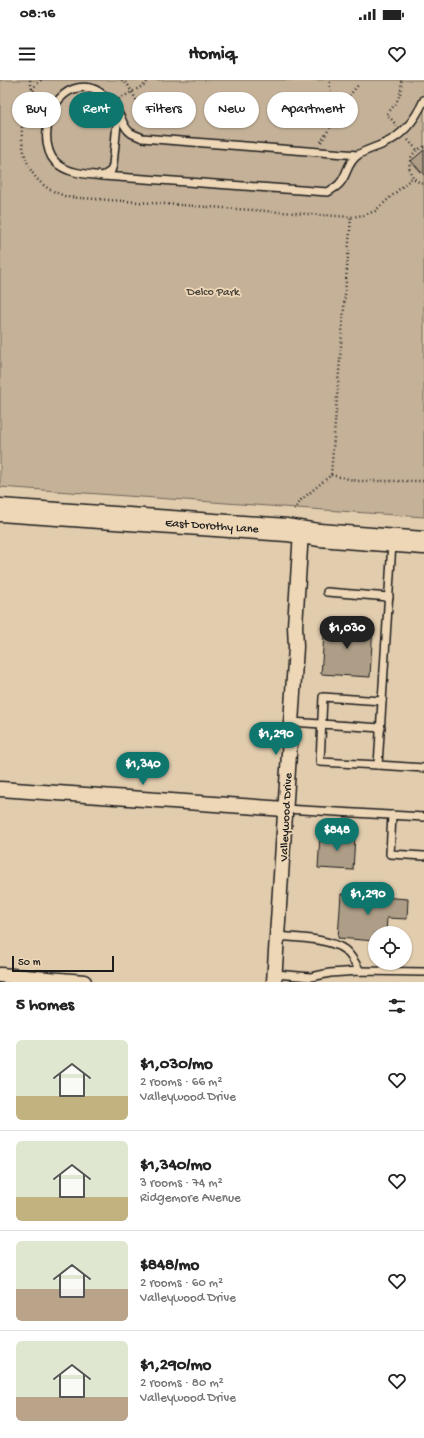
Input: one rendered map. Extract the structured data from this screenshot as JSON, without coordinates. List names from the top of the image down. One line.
{"streets":{"main road":["East Dorothy Lane"],"street":["Valleywood Drive"]},"crossings":[["East Dorothy Lane","Valleywood Drive"]],"parks":["Delco Park"],"scale_bar":"50 m","page":{"status":"08:16","header":"Homiq","chip":["Buy","Rent","Filters","New","Apartment"],"price":["$1,030","$1,290","$1,340","$848","$1,290"],"scale":"50 m","heading":"5 homes","list":[{"name":"$1,030/mo","note":"2 rooms · 66 m² · Valleywood Drive"},{"name":"$1,340/mo","note":"3 rooms · 74 m² · Ridgemore Avenue"},{"name":"$848/mo","note":"2 rooms · 60 m² · Valleywood Drive"},{"name":"$1,290/mo","note":"2 rooms · 80 m² · Valleywood Drive"}]}}
